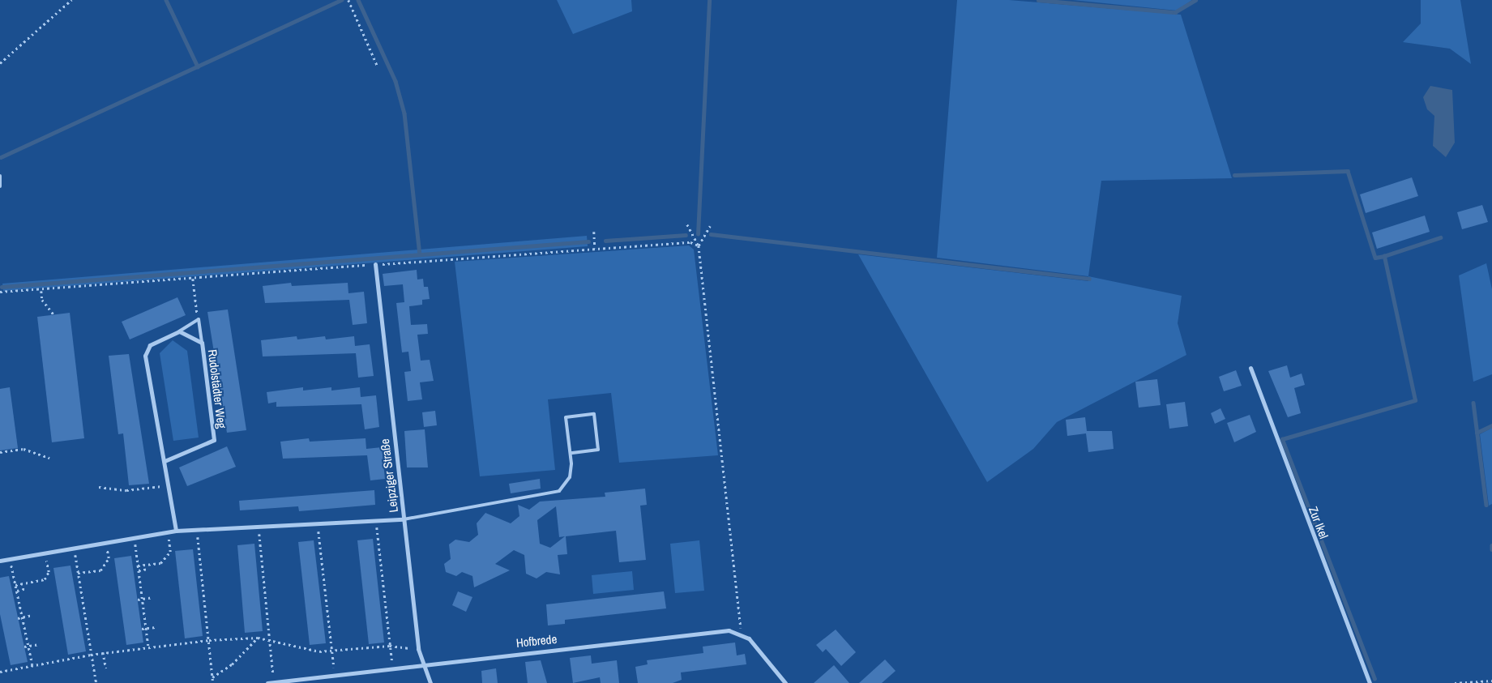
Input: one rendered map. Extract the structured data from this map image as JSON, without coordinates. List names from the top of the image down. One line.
{"streets":{"street":["Rudolstädter Weg","Leipziger Straße","Zur Ikel","Hofbrede"]},"crossings":[["Leipziger Straße","Hofbrede"]]}
